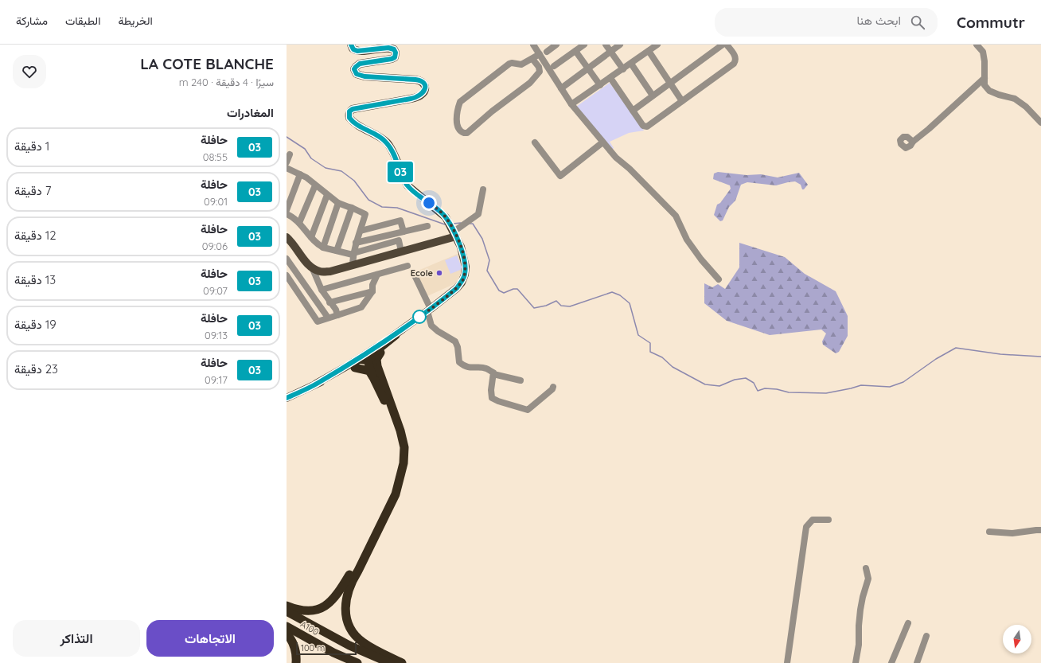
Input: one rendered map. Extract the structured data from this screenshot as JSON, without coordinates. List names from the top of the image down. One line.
{"streets":{"highway":["A100"]},"places":["Ecole"],"lines":["bus line 03"],"scale_bar":"100 m","north":"bottom","page":{"header":"Commutr","search":"ابحث هنا","nav":["الخريطة","الطبقات","مشاركة"],"on_map":"03","heading":[["LA COTE BLANCHE","سيرًا · 4 دقيقة · 240 m"],"المغادرات"],"list":[{"mark":"03","name":"حافلة","note":"08:55","value":"1 دقيقة"},{"mark":"03","name":"حافلة","note":"09:01","value":"7 دقيقة"},{"mark":"03","name":"حافلة","note":"09:06","value":"12 دقيقة"},{"mark":"03","name":"حافلة","note":"09:07","value":"13 دقيقة"},{"mark":"03","name":"حافلة","note":"09:13","value":"19 دقيقة"},{"mark":"03","name":"حافلة","note":"09:17","value":"23 دقيقة"}],"buttons":["الاتجاهات","التذاكر"],"scale":"100 m"}}
